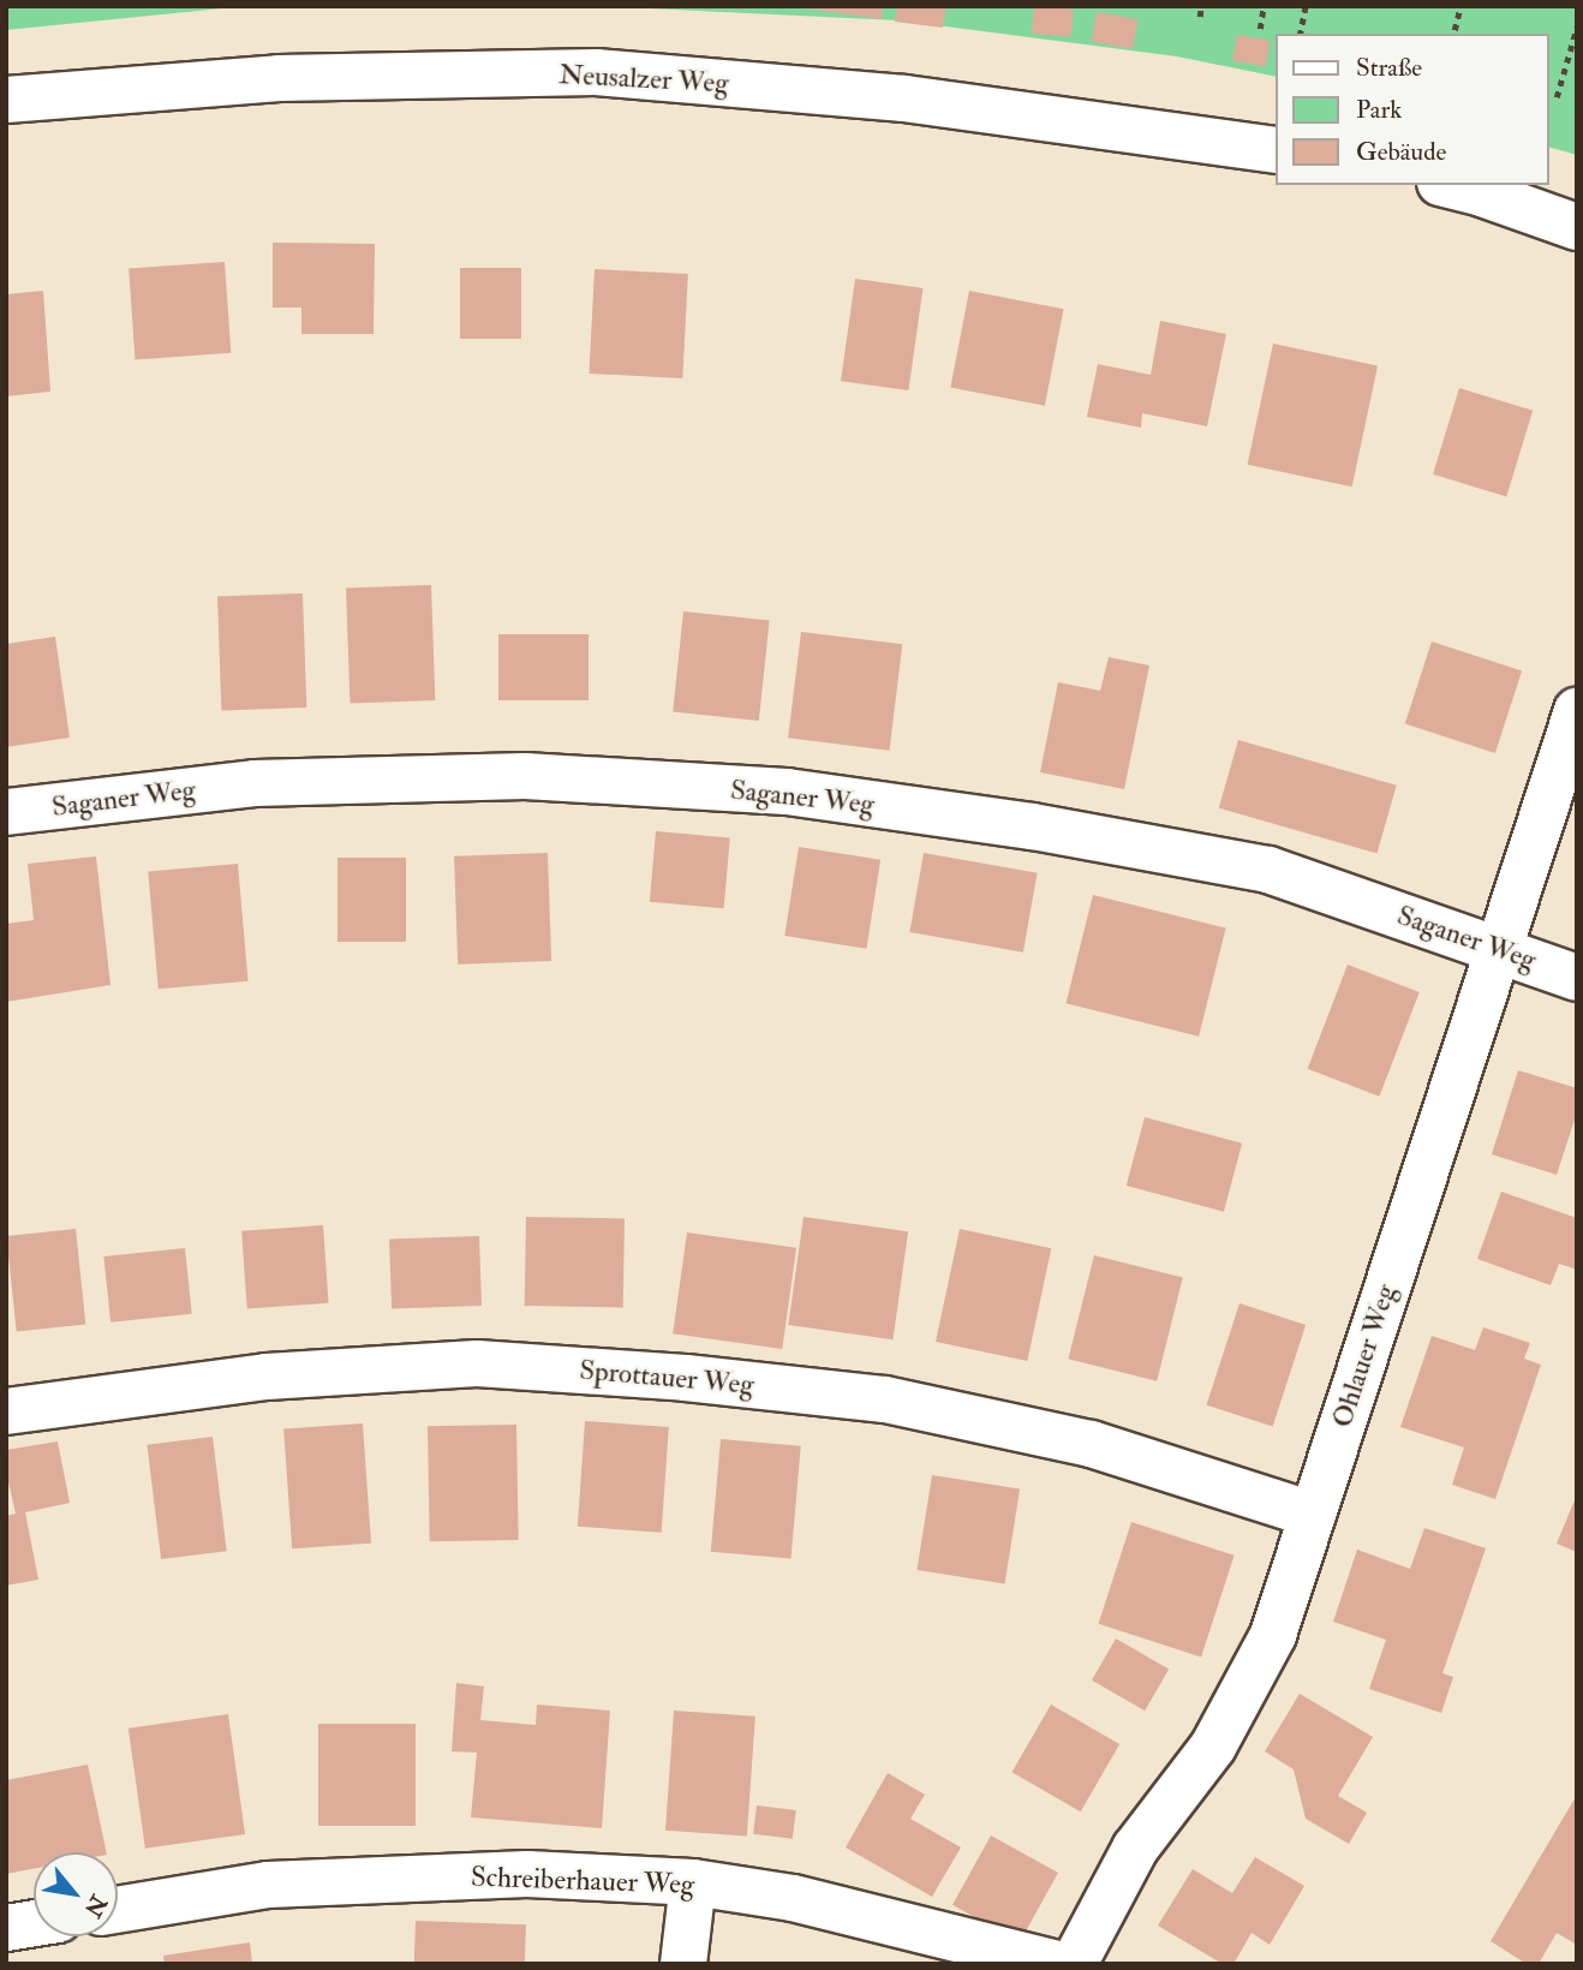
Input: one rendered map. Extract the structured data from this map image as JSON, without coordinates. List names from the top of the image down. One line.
{"streets":{"street":["Neusalzer Weg","Saganer Weg","Ohlauer Weg","Sprottauer Weg","Schreiberhauer Weg"]},"crossings":[["Saganer Weg","Ohlauer Weg"],["Ohlauer Weg","Sprottauer Weg"]],"legend":["Straße","Park","Gebäude"],"north":"bottom right"}
